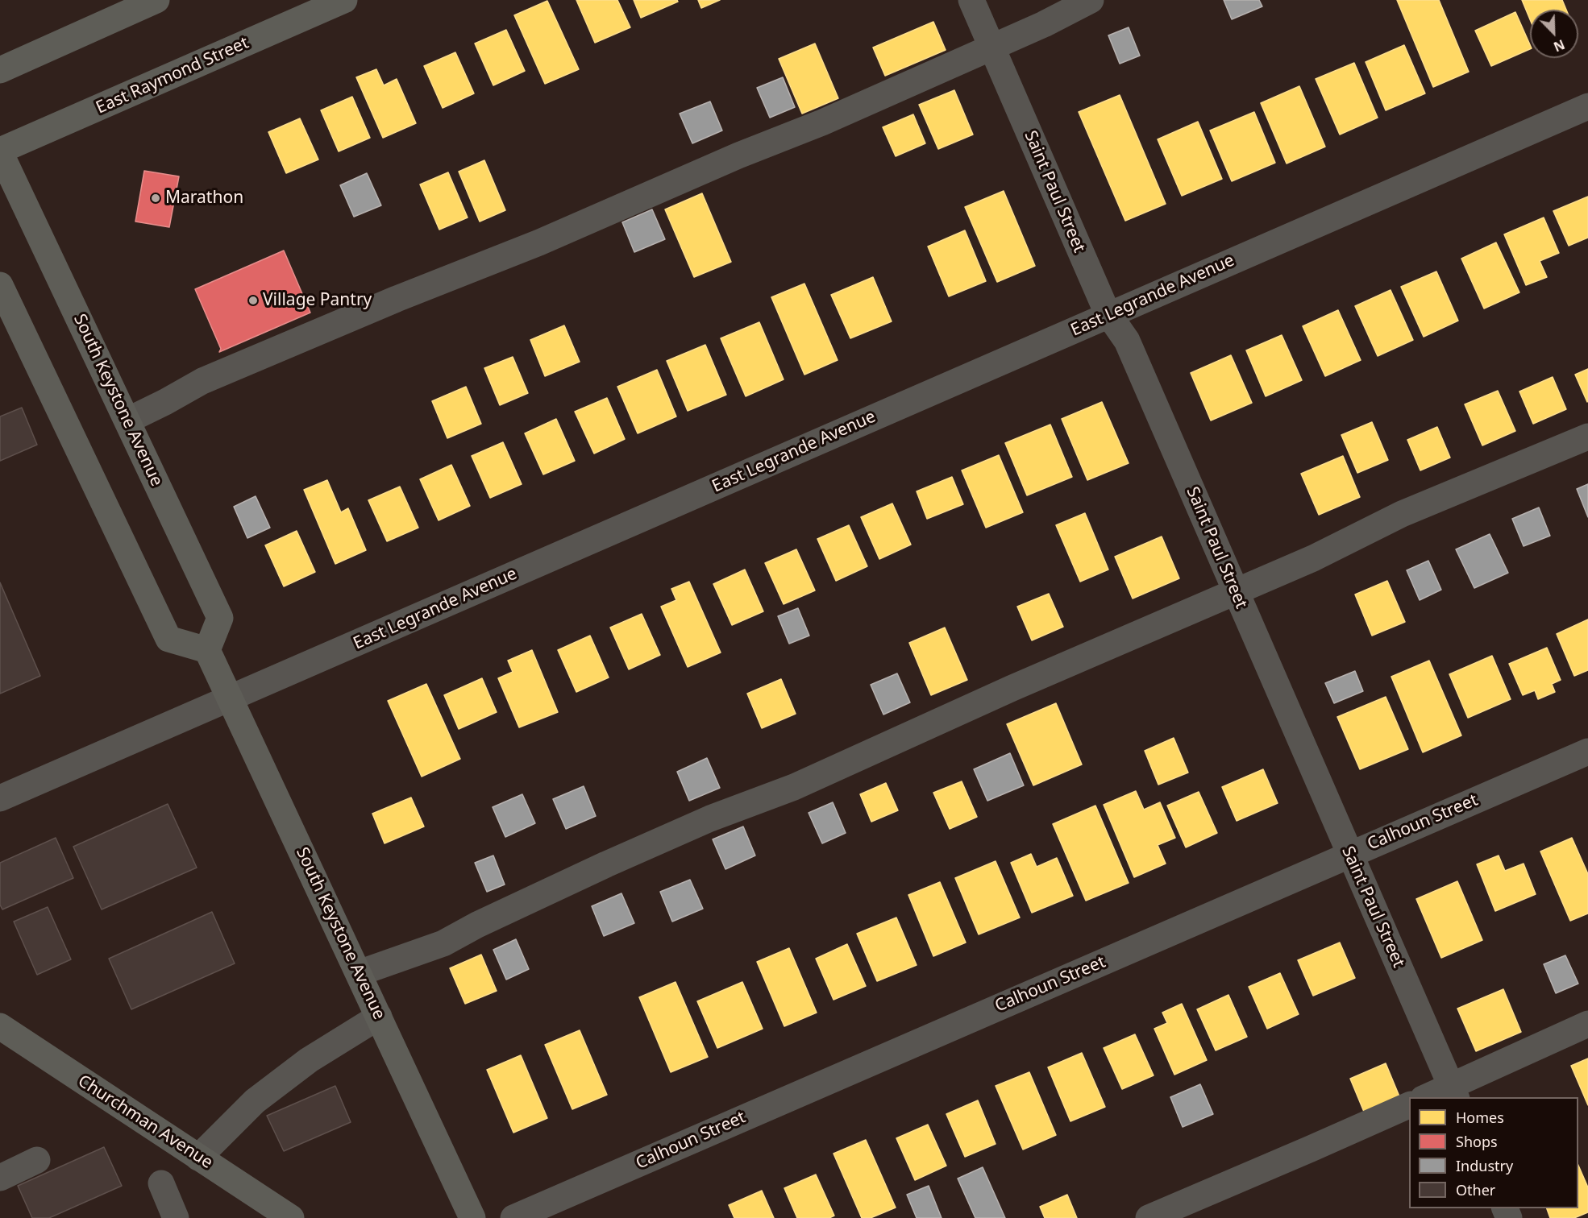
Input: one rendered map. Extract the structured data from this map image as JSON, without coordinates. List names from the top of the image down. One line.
{"streets":{"main road":["East Raymond Street","South Keystone Avenue","Churchman Avenue"],"street":["Saint Paul Street","East Legrande Avenue","Calhoun Street"]},"crossings":[["East Raymond Street","South Keystone Avenue"],["Saint Paul Street","East Legrande Avenue"],["Saint Paul Street","Calhoun Street"],["East Legrande Avenue","South Keystone Avenue"]],"places":["Marathon","Village Pantry"],"legend":["Homes","Shops","Industry","Other"],"north":"bottom right"}
